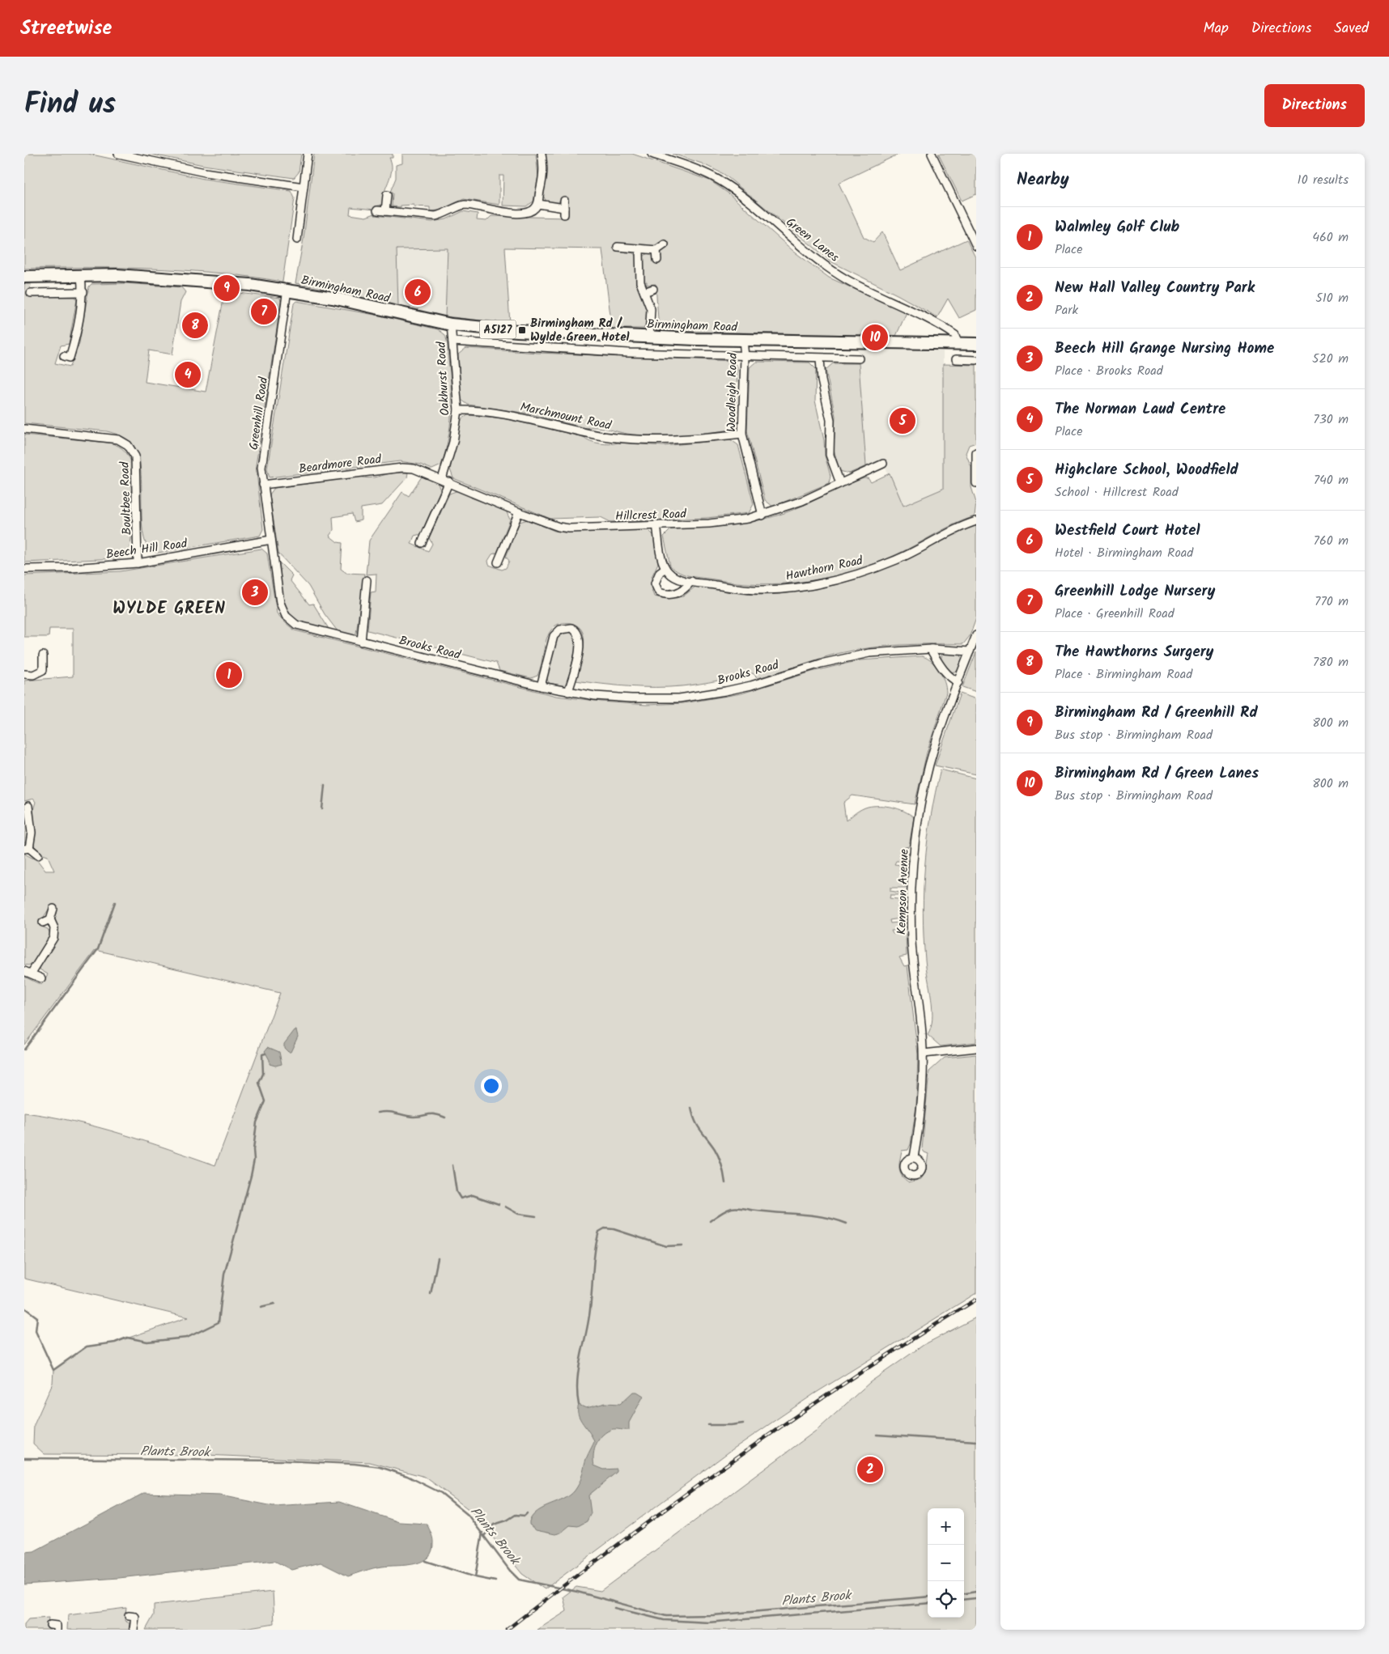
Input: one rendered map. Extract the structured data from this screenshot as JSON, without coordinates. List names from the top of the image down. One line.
{"streets":{"main road":["Birmingham Road","A5127"],"street":["Green Lanes","Oakhurst Road","Woodleigh Road","Greenhill Road","Marchmount Road","Beardmore Road","Boultbee Road","Hillcrest Road","Beech Hill Road","Hawthorn Road","Brooks Road","Kempson Avenue"]},"crossings":[["Green Lanes","Birmingham Road"],["Birmingham Road","Oakhurst Road"],["Birmingham Road","Woodleigh Road"],["Birmingham Road","Greenhill Road"],["Oakhurst Road","Marchmount Road"],["Oakhurst Road","Hillcrest Road"],["Woodleigh Road","Marchmount Road"],["Woodleigh Road","Hillcrest Road"],["Greenhill Road","Beardmore Road"],["Greenhill Road","Beech Hill Road"],["Greenhill Road","Brooks Road"],["Beardmore Road","Hillcrest Road"],["Boultbee Road","Beech Hill Road"],["Beech Hill Road","Brooks Road"],["Brooks Road","Kempson Avenue"]],"districts":["WYLDE GREEN"],"water":["Plants Brook"],"places":{"transit":["Birmingham Rd / Wylde Green Hotel"]},"page":{"header":"Streetwise","nav":["Map","Directions","Saved"],"title":"Find us","buttons":"Directions","heading":["Nearby","10 results"],"list":[{"mark":"1","name":"Walmley Golf Club","note":"Place","value":"460 m"},{"mark":"2","name":"New Hall Valley Country Park","note":"Park","value":"510 m"},{"mark":"3","name":"Beech Hill Grange Nursing Home","note":"Place · Brooks Road","value":"520 m"},{"mark":"4","name":"The Norman Laud Centre","note":"Place","value":"730 m"},{"mark":"5","name":"Highclare School, Woodfield","note":"School · Hillcrest Road","value":"740 m"},{"mark":"6","name":"Westfield Court Hotel","note":"Hotel · Birmingham Road","value":"760 m"},{"mark":"7","name":"Greenhill Lodge Nursery","note":"Place · Greenhill Road","value":"770 m"},{"mark":"8","name":"The Hawthorns Surgery","note":"Place · Birmingham Road","value":"780 m"},{"mark":"9","name":"Birmingham Rd / Greenhill Rd","note":"Bus stop · Birmingham Road","value":"800 m"},{"mark":"10","name":"Birmingham Rd / Green Lanes","note":"Bus stop · Birmingham Road","value":"800 m"}],"pins":["9","6","7","8","10","4","5","3","1","2"],"map_buttons":["+","−"]}}
